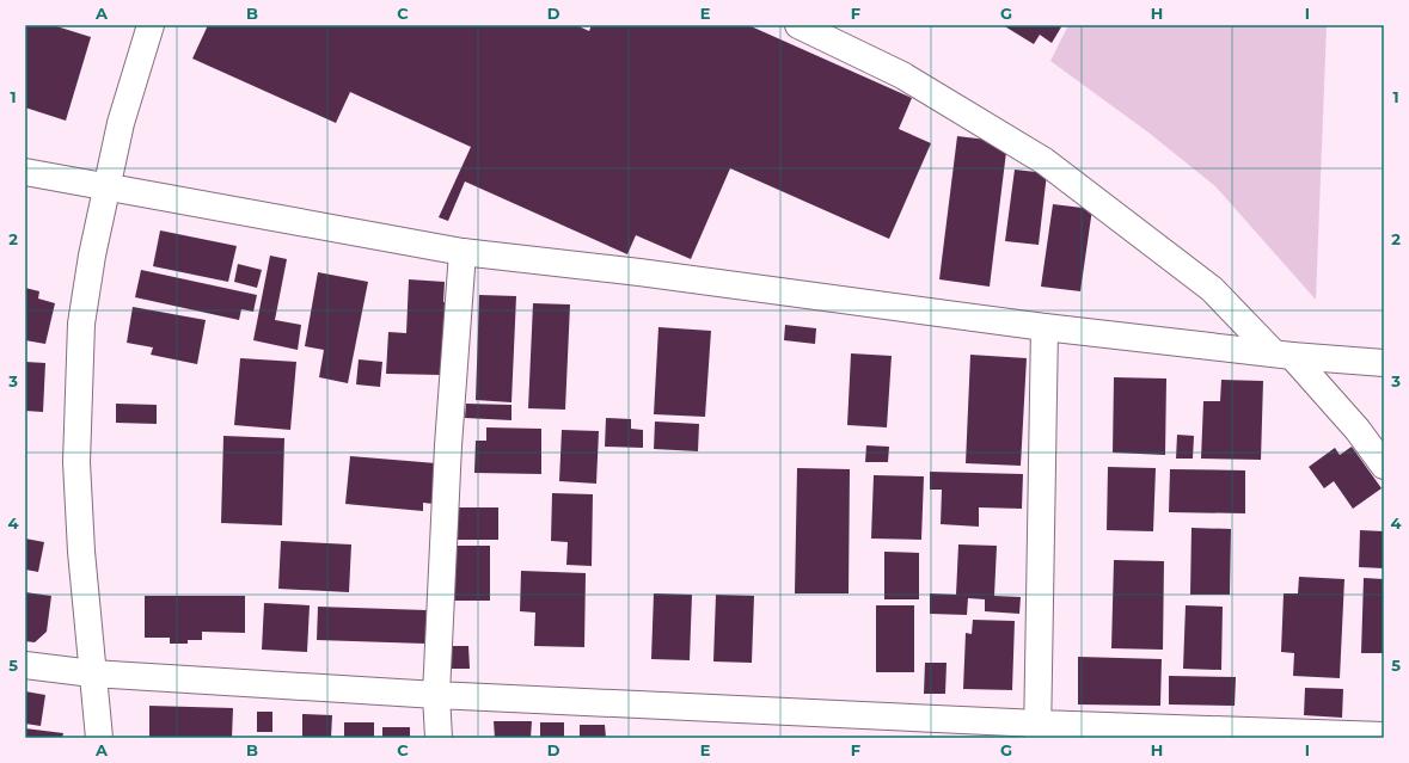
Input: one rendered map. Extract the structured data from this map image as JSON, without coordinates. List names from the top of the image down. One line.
{"grid":{"columns":["A","B","C","D","E","F","G","H","I"],"rows":["1","2","3","4","5"]}}
